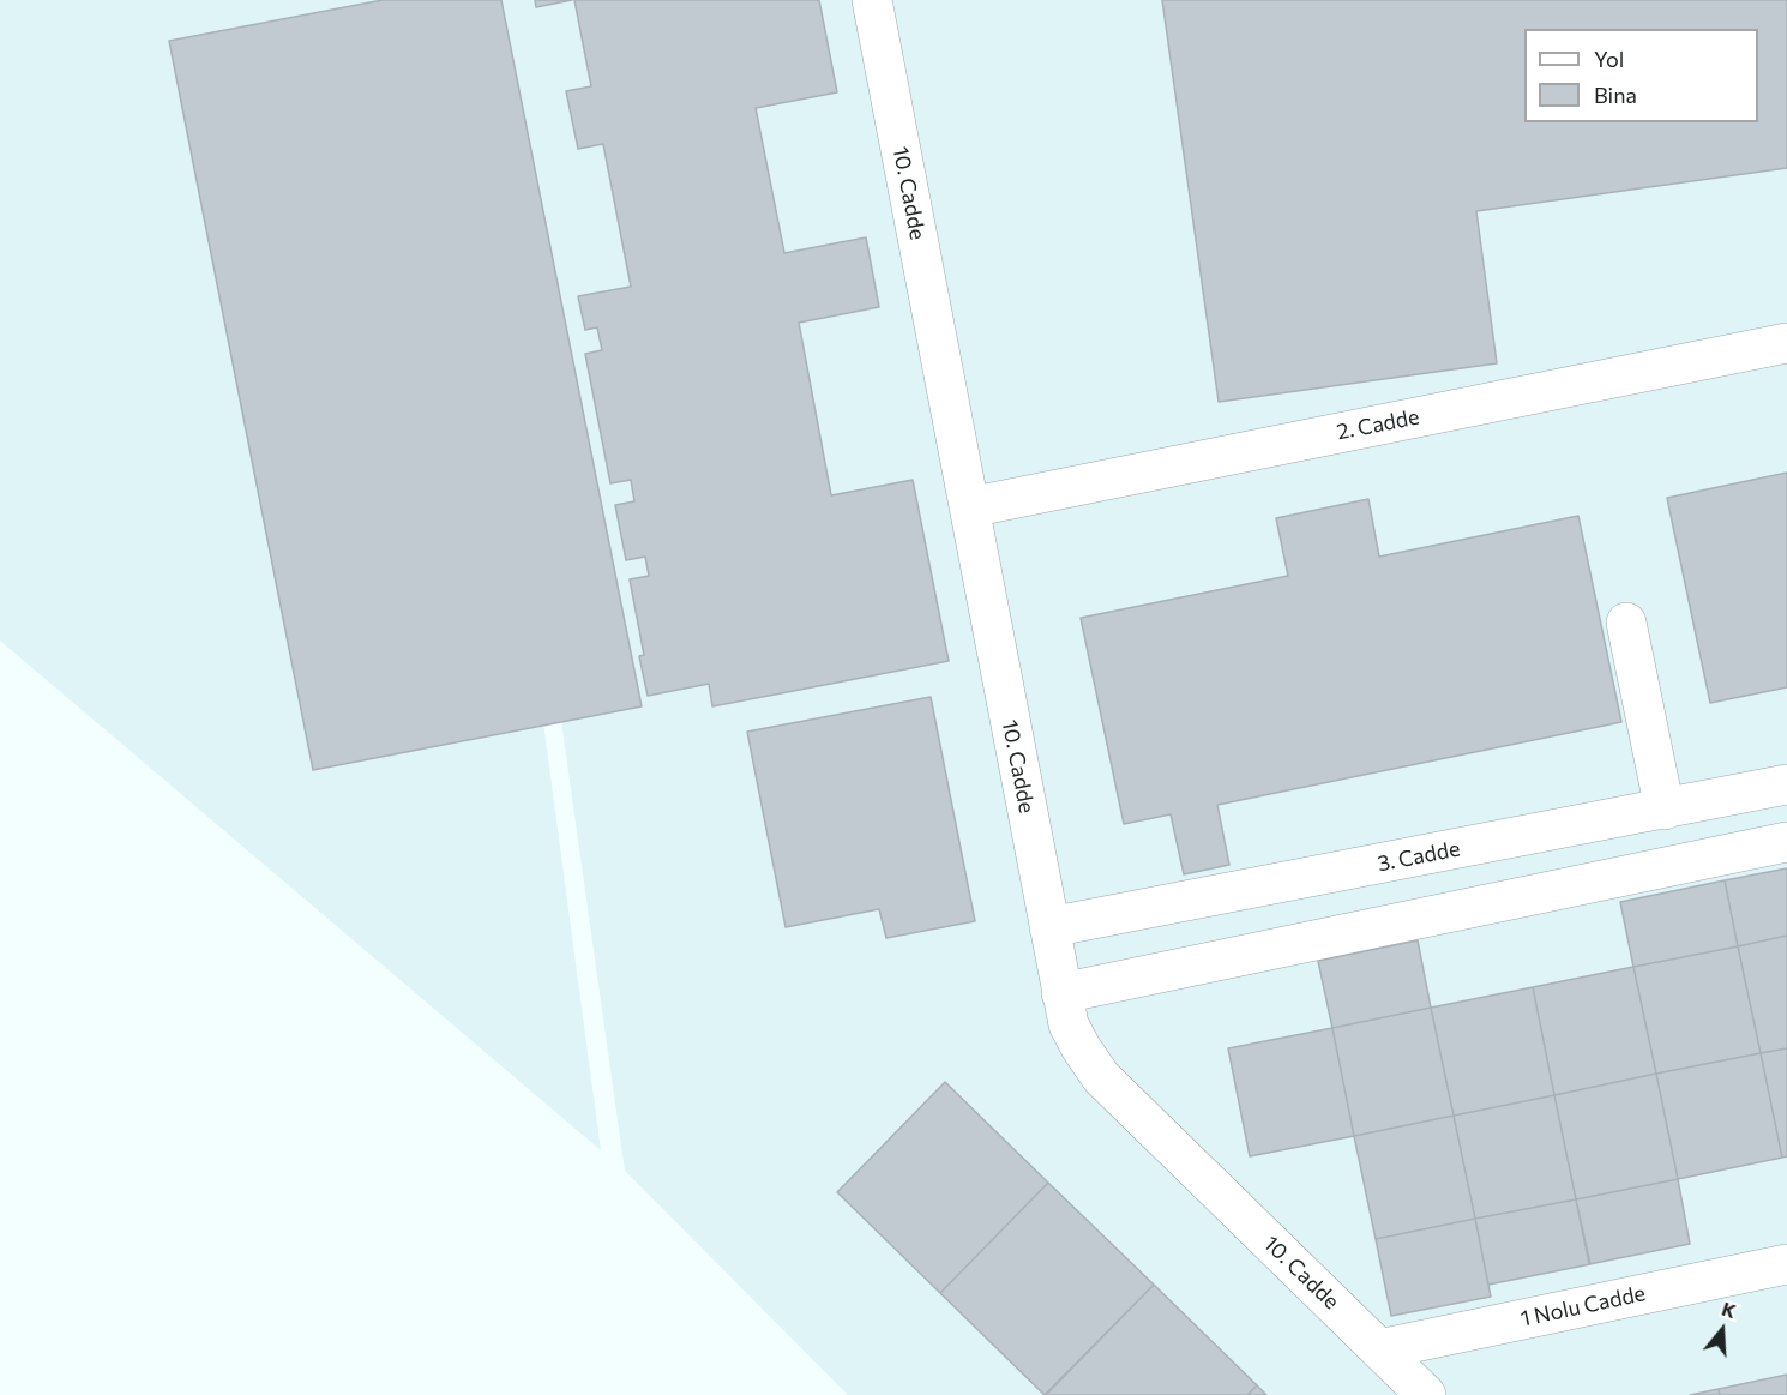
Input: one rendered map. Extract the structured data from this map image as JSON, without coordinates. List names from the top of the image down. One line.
{"streets":{"street":["10. Cadde","2. Cadde","3. Cadde","1 Nolu Cadde"]},"crossings":[["10. Cadde","2. Cadde"],["10. Cadde","3. Cadde"],["10. Cadde","1 Nolu Cadde"]],"legend":["Yol","Bina"],"north":"top"}
